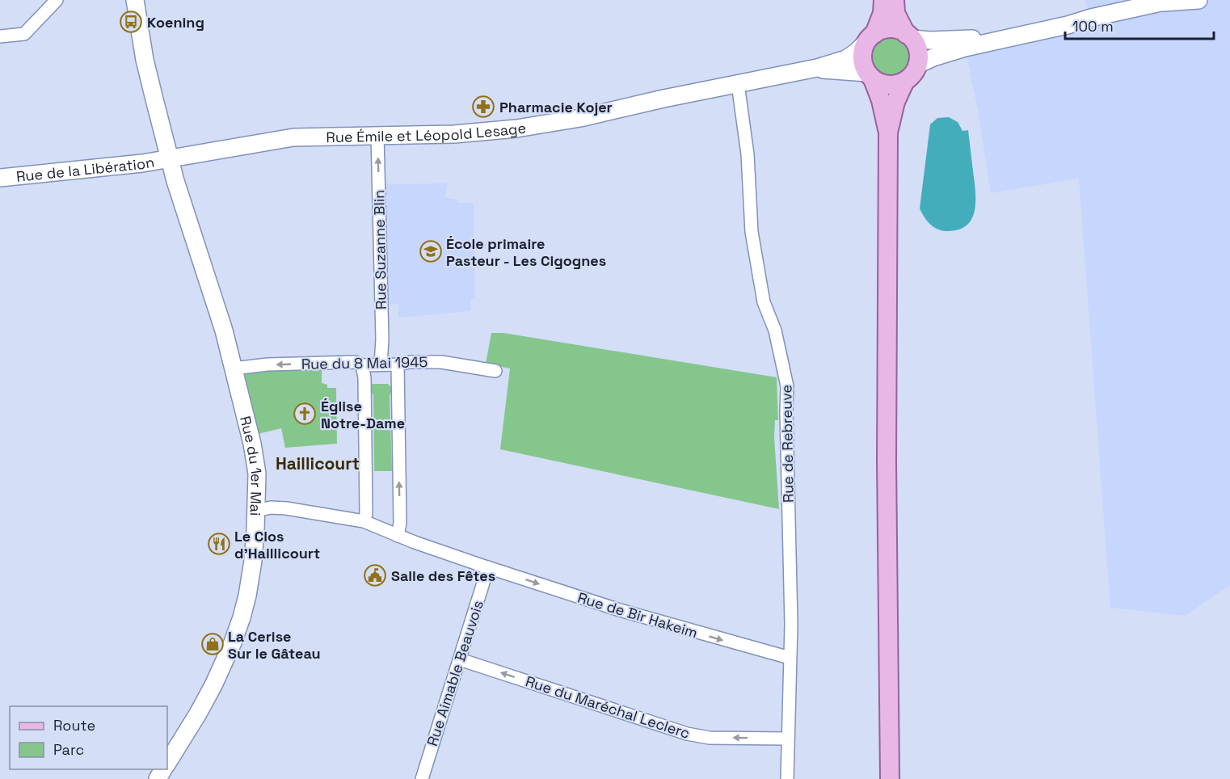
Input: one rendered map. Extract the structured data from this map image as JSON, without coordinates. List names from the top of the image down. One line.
{"streets":{"main road":["Rue Émile et Léopold Lesage","Rue de la Libération","Rue du 1er Mai"],"street":["Rue Suzanne Blin","Rue du 8 Mai 1945","Rue de Rebreuve","Rue de Bir Hakeim","Rue Aimable Beauvois","Rue du Maréchal Leclerc"]},"crossings":[["Rue Émile et Léopold Lesage","Rue de la Libération"],["Rue Émile et Léopold Lesage","Rue Suzanne Blin"],["Rue Émile et Léopold Lesage","Rue de Rebreuve"],["Rue Émile et Léopold Lesage","Rue du 1er Mai"],["Rue de la Libération","Rue du 1er Mai"],["Rue Suzanne Blin","Rue du 8 Mai 1945"],["Rue du 8 Mai 1945","Rue du 1er Mai"],["Rue de Rebreuve","Rue de Bir Hakeim"],["Rue de Rebreuve","Rue du Maréchal Leclerc"],["Rue du 1er Mai","Rue de Bir Hakeim"],["Rue de Bir Hakeim","Rue Aimable Beauvois"],["Rue Aimable Beauvois","Rue du Maréchal Leclerc"]],"one_way":["Rue Suzanne Blin","Rue du 8 Mai 1945","Rue de Bir Hakeim","Rue du Maréchal Leclerc"],"districts":["Haillicourt"],"places":{"bus stop":["Koening"],"pharmacy":["Pharmacie Kojer"],"school or university":["École primaire Pasteur - Les Cigognes"],"church":["Église Notre-Dame"],"restaurant":["Le Clos d'Haillicourt"],"public building":["Salle des Fêtes"],"shop":["La Cerise Sur le Gâteau"]},"legend":["Route","Parc"],"scale_bar":"100 m"}
